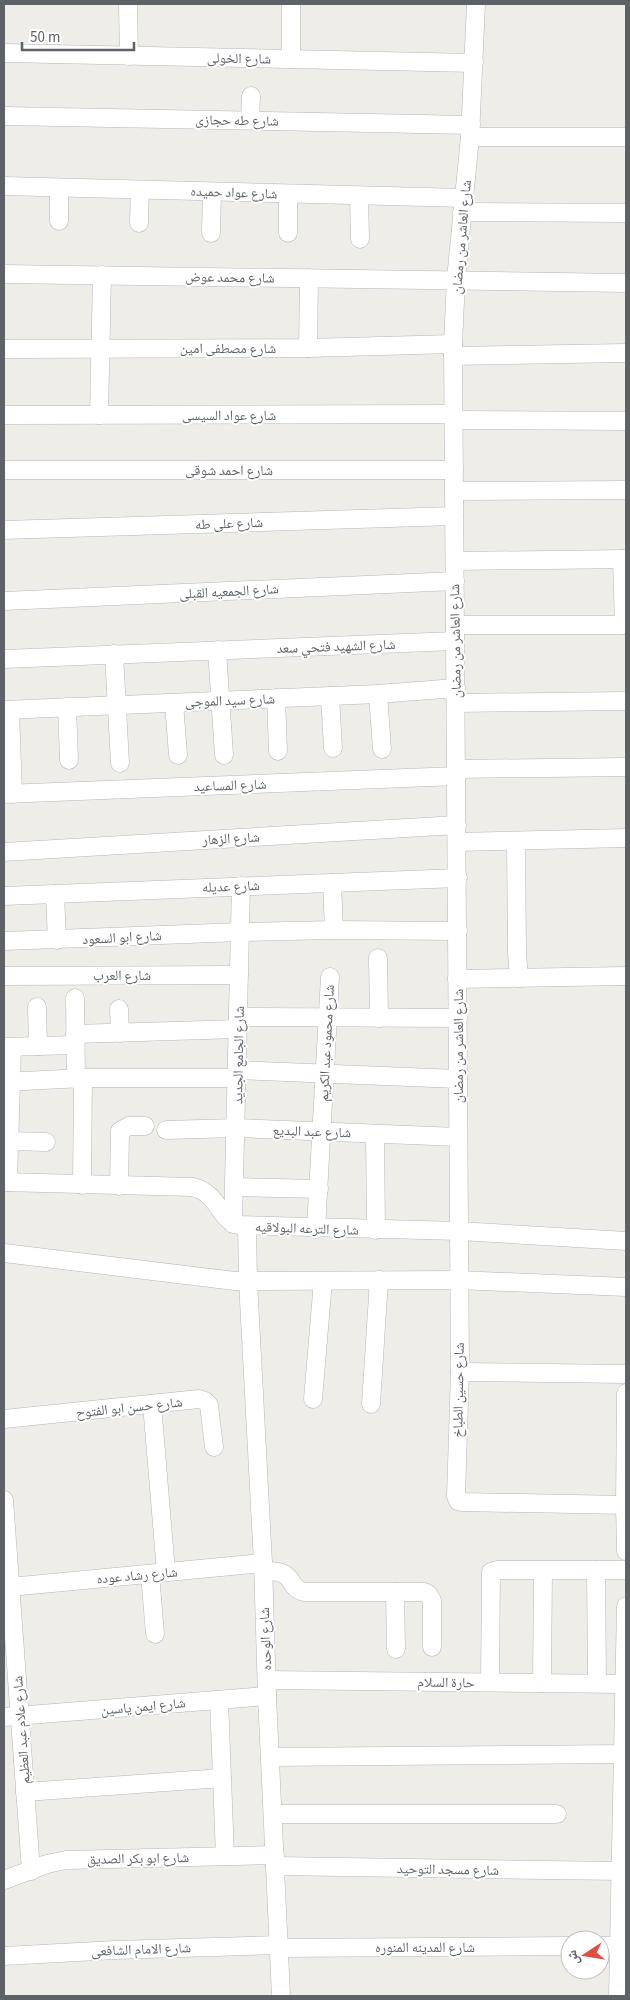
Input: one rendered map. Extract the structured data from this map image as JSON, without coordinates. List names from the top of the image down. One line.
{"streets":{"street":["شارع الخولى","شارع طه حجازى","شارع عواد حميده","شارع العاشر من رمضان","شارع محمد عوض","شارع مصطفى امين","شارع عواد السيسى","شارع احمد شوقى","شارع على طه","شارع الجمعيه القبلى","شارع الشهيد فتحي سعد","شارع سيد الموجى","شارع المساعيد","شارع الزهار","شارع عديله","شارع ابو السعود","شارع العرب","شارع محمود عبد الكريم","شارع الجامع الجديد","شارع عبد البديع","شارع الترعه البولاقيه","شارع حسين الطباخ","شارع حسن ابو الفتوح","شارع رشاد عوده","شارع الوحده","حارة السلام","شارع ايمن ياسين","شارع علام عبد العظيم","شارع ابو بكر الصديق","شارع مسجد التوحيد","شارع المدينه المنوره","شارع الامام الشافعى"]},"crossings":[["شارع الخولى","شارع العاشر من رمضان"],["شارع طه حجازى","شارع العاشر من رمضان"],["شارع عواد حميده","شارع العاشر من رمضان"],["شارع العاشر من رمضان","شارع محمد عوض"],["شارع العاشر من رمضان","شارع مصطفى امين"],["شارع العاشر من رمضان","شارع عواد السيسى"],["شارع العاشر من رمضان","شارع احمد شوقى"],["شارع العاشر من رمضان","شارع على طه"],["شارع العاشر من رمضان","شارع الجمعيه القبلى"],["شارع العاشر من رمضان","شارع الشهيد فتحي سعد"],["شارع العاشر من رمضان","شارع سيد الموجى"],["شارع العاشر من رمضان","شارع المساعيد"],["شارع العاشر من رمضان","شارع الزهار"],["شارع العاشر من رمضان","شارع عديله"],["شارع العاشر من رمضان","شارع ابو السعود"],["شارع العاشر من رمضان","شارع عبد البديع"],["شارع العاشر من رمضان","شارع الترعه البولاقيه"],["شارع العاشر من رمضان","شارع حسين الطباخ"],["شارع عديله","شارع الجامع الجديد"],["شارع ابو السعود","شارع الجامع الجديد"],["شارع العرب","شارع الجامع الجديد"],["شارع محمود عبد الكريم","شارع عبد البديع"],["شارع محمود عبد الكريم","شارع الترعه البولاقيه"],["شارع الجامع الجديد","شارع عبد البديع"],["شارع الجامع الجديد","شارع الترعه البولاقيه"],["شارع الجامع الجديد","شارع الوحده"],["شارع رشاد عوده","شارع الوحده"],["شارع رشاد عوده","شارع علام عبد العظيم"],["شارع الوحده","حارة السلام"],["شارع الوحده","شارع ايمن ياسين"],["شارع الوحده","شارع ابو بكر الصديق"],["شارع الوحده","شارع مسجد التوحيد"],["شارع الوحده","شارع المدينه المنوره"],["شارع الوحده","شارع الامام الشافعى"],["حارة السلام","شارع ايمن ياسين"],["شارع ايمن ياسين","شارع علام عبد العظيم"],["شارع علام عبد العظيم","شارع ابو بكر الصديق"],["شارع ابو بكر الصديق","شارع مسجد التوحيد"],["شارع المدينه المنوره","شارع الامام الشافعى"]],"scale_bar":"50 m","north":"left"}
